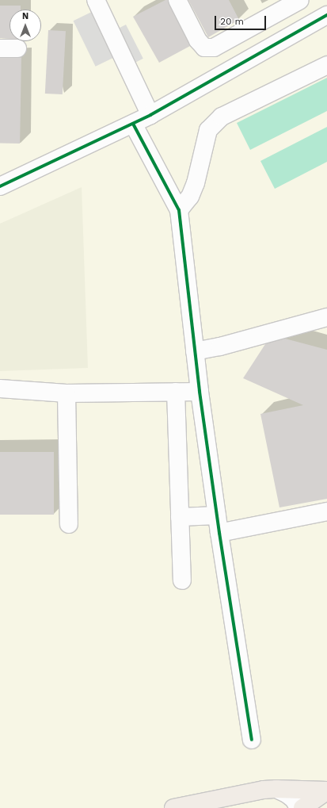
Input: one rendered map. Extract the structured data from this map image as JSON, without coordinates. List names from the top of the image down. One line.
{"scale_bar":"20 m","north":"top"}
